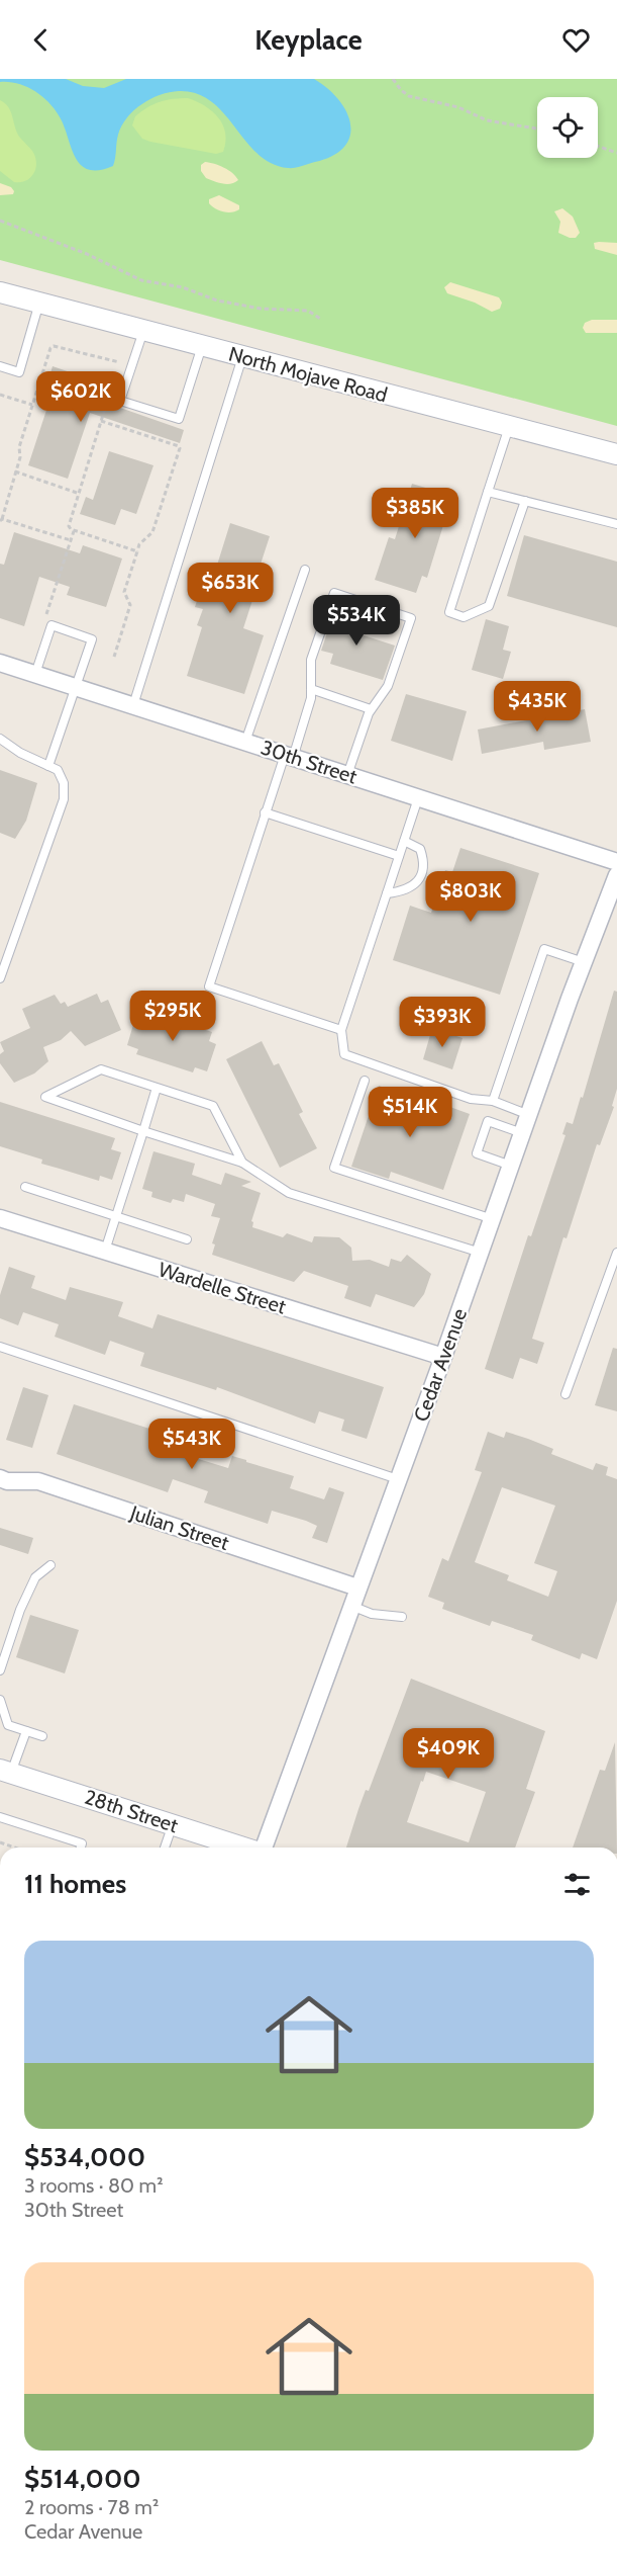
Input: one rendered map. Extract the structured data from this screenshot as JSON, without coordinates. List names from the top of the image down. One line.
{"streets":{"street":["North Mojave Road","30th Street","Wardelle Street","Cedar Avenue","Julian Street","28th Street"]},"crossings":[["Wardelle Street","Cedar Avenue"],["Cedar Avenue","Julian Street"]],"page":{"header":"Keyplace","price":["$602K","$385K","$653K","$534K","$435K","$803K","$295K","$393K","$514K","$543K","$409K"],"heading":"11 homes","list":[{"name":"$534,000","note":"3 rooms · 80 m² · 30th Street"},{"name":"$514,000","note":"2 rooms · 78 m² · Cedar Avenue"}]}}
